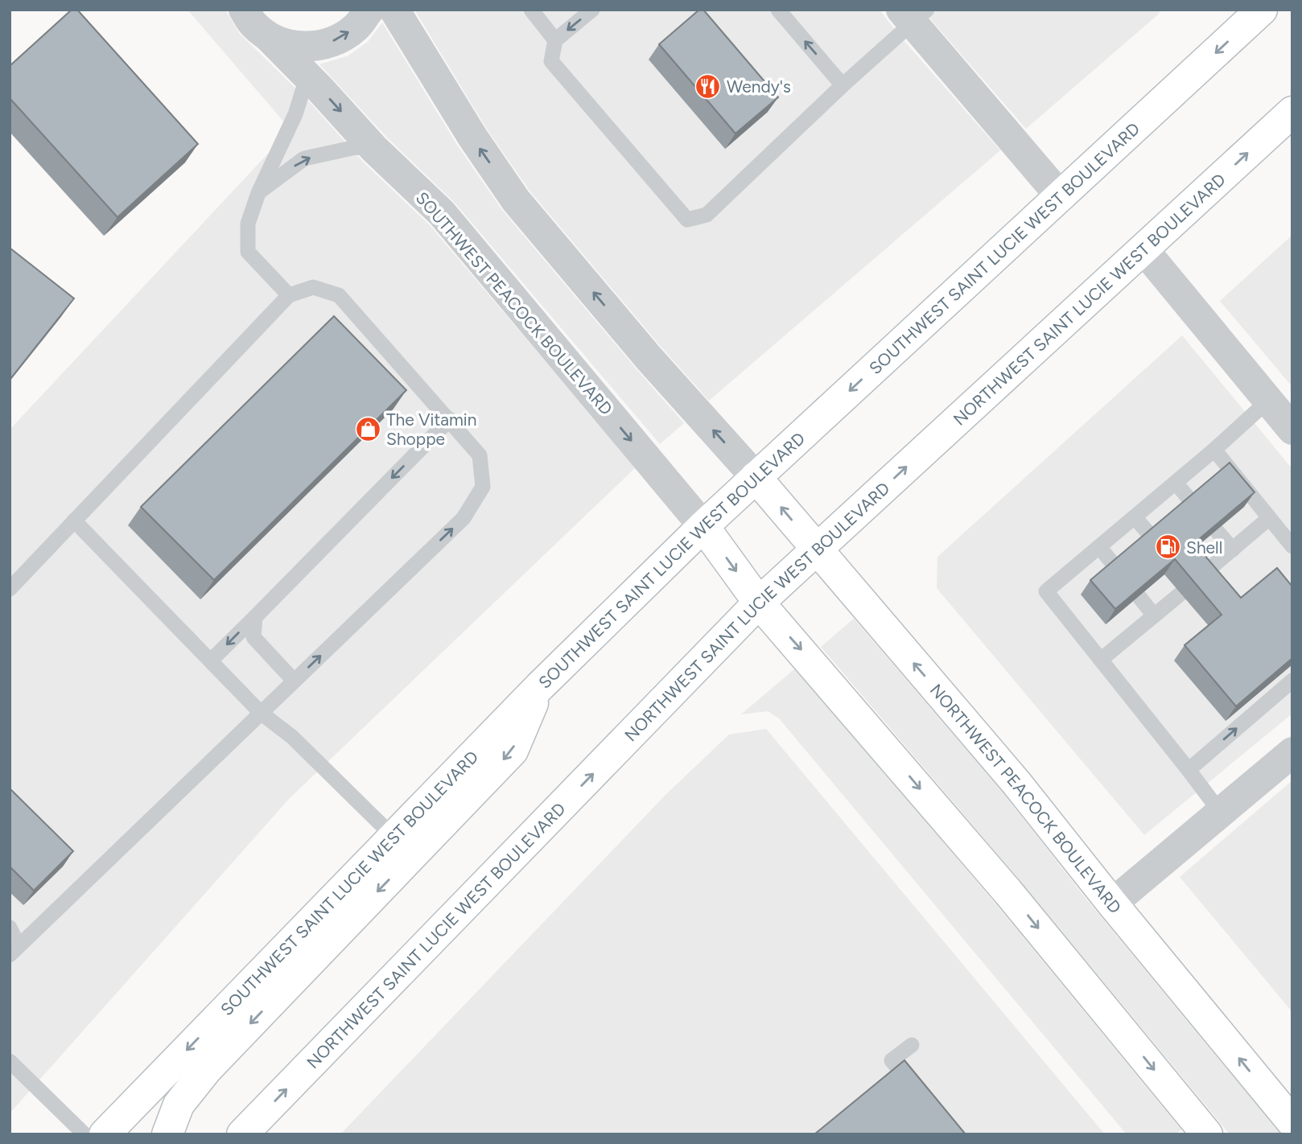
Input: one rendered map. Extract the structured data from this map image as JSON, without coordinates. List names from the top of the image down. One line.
{"streets":{"main road":["SOUTHWEST SAINT LUCIE WEST BOULEVARD","NORTHWEST SAINT LUCIE WEST BOULEVARD","NORTHWEST PEACOCK BOULEVARD"],"street":["SOUTHWEST PEACOCK BOULEVARD"]},"crossings":[["SOUTHWEST SAINT LUCIE WEST BOULEVARD","SOUTHWEST PEACOCK BOULEVARD"],["SOUTHWEST SAINT LUCIE WEST BOULEVARD","NORTHWEST PEACOCK BOULEVARD"],["NORTHWEST SAINT LUCIE WEST BOULEVARD","NORTHWEST PEACOCK BOULEVARD"]],"places":{"restaurant":["Wendy's"],"shop":["The Vitamin Shoppe"],"fuel station":["Shell"]}}
